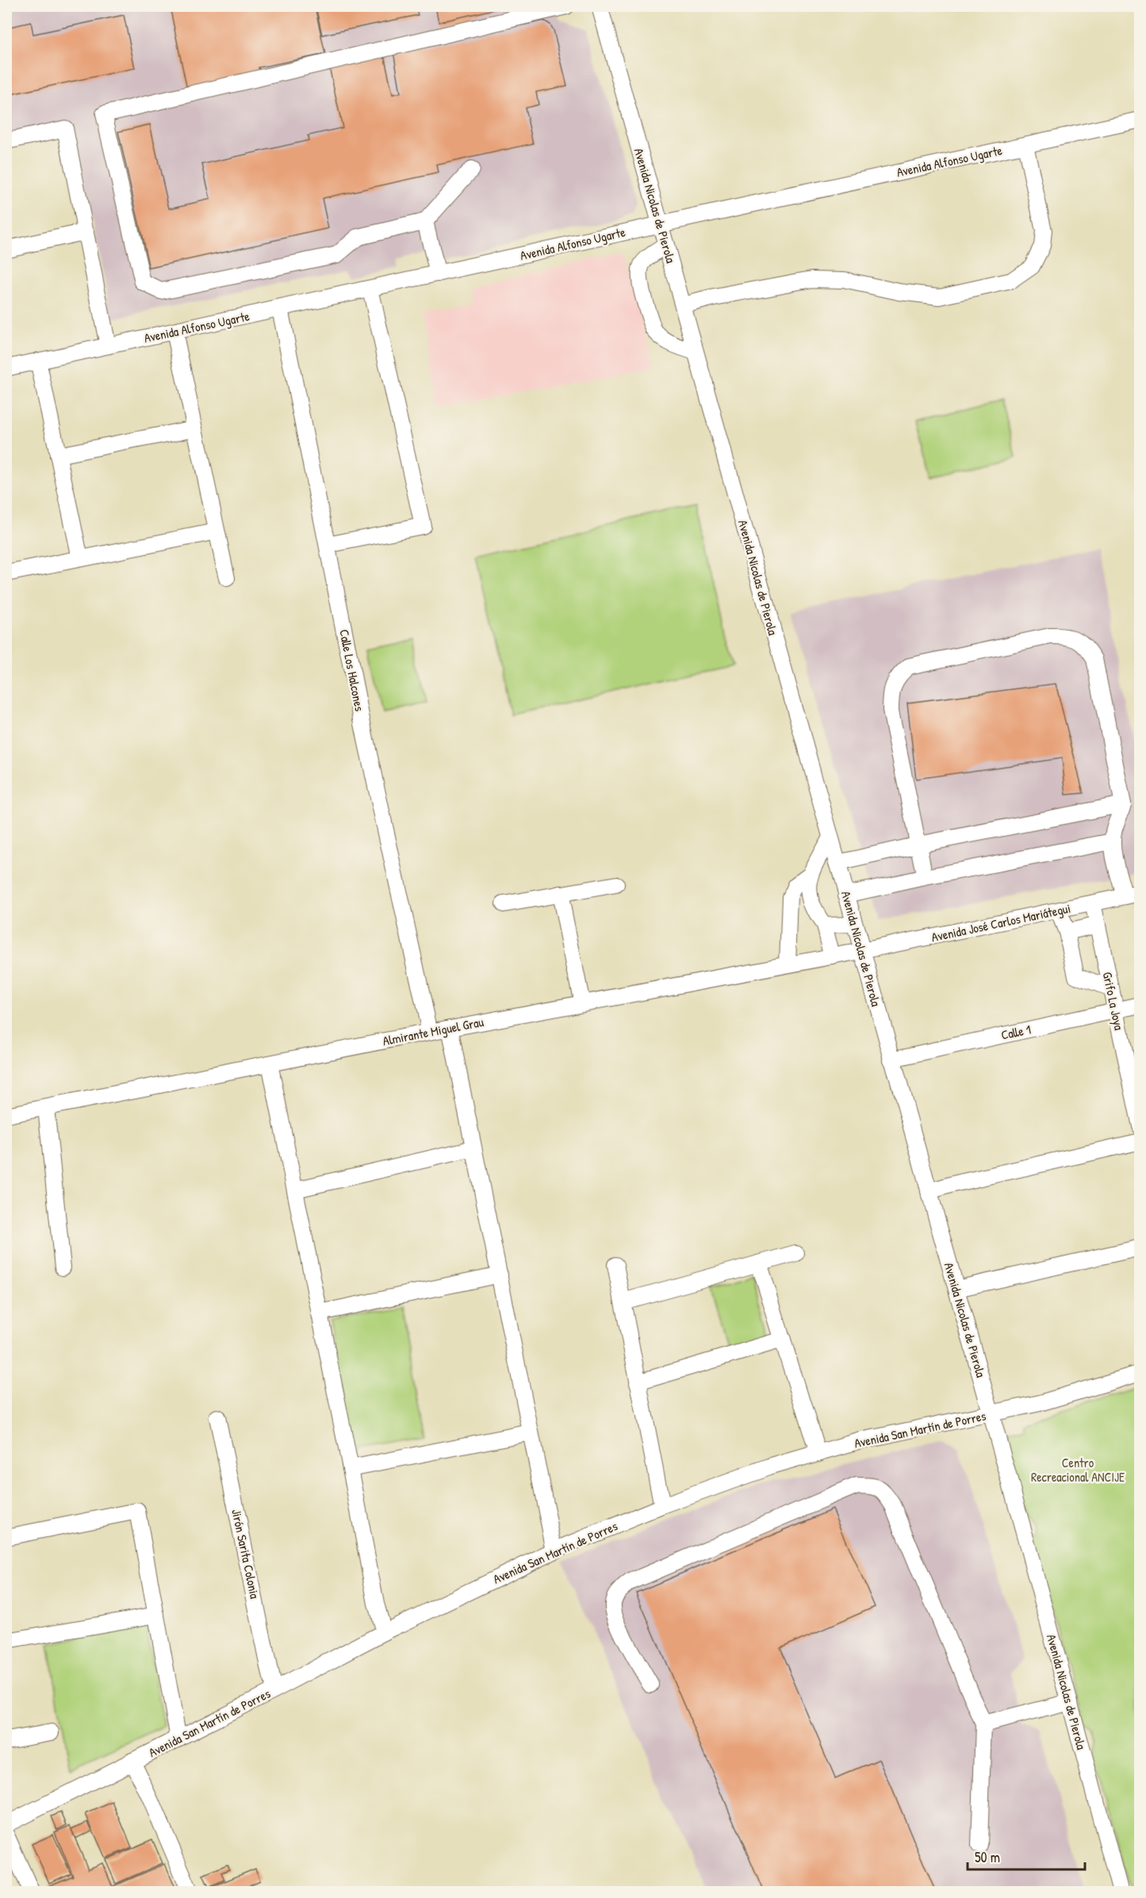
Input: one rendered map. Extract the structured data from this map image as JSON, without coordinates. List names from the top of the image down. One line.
{"streets":{"street":["Avenida Alfonso Ugarte","Avenida Nicolas de Pierola","Calle Los Halcones","Avenida José Carlos Mariátegui","Grifo La Joya","Almirante Miguel Grau","Calle 1","Avenida San Martín de Porres","Jirón Sarita Colonia"]},"crossings":[["Avenida Alfonso Ugarte","Avenida Nicolas de Pierola"],["Avenida Alfonso Ugarte","Calle Los Halcones"],["Avenida Nicolas de Pierola","Avenida José Carlos Mariátegui"],["Avenida Nicolas de Pierola","Almirante Miguel Grau"],["Avenida Nicolas de Pierola","Calle 1"],["Avenida Nicolas de Pierola","Avenida San Martín de Porres"],["Calle Los Halcones","Almirante Miguel Grau"],["Avenida José Carlos Mariátegui","Grifo La Joya"],["Avenida José Carlos Mariátegui","Almirante Miguel Grau"],["Grifo La Joya","Calle 1"],["Avenida San Martín de Porres","Jirón Sarita Colonia"]],"parks":["Centro Recreacional ANCIJE"],"scale_bar":"50 m"}
